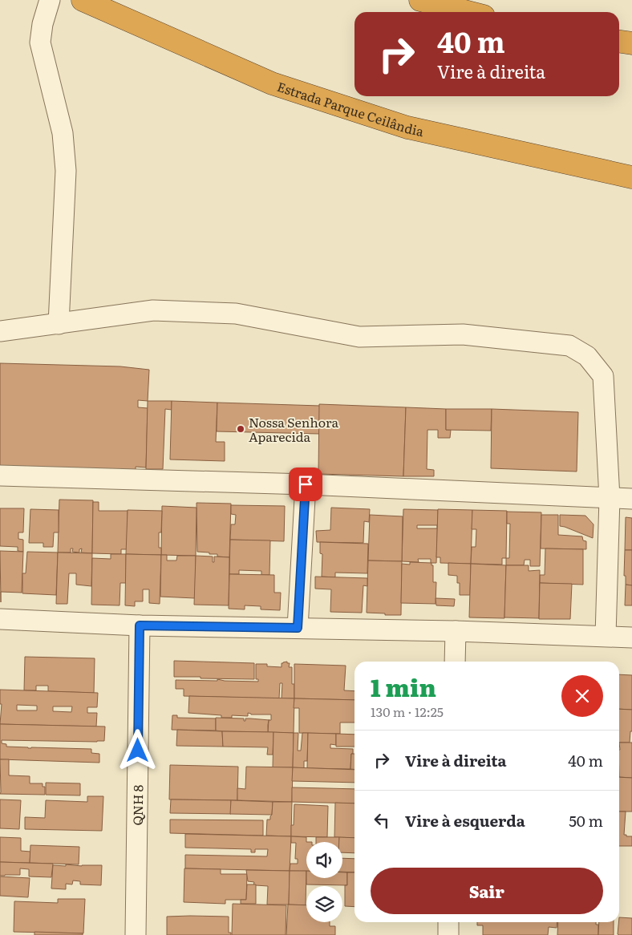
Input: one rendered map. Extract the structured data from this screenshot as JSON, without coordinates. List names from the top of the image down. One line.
{"streets":{"highway":["Estrada Parque Ceilândia"],"street":["QNH 8"]},"places":["Nossa Senhora Aparecida"],"page":{"turn":["40 m","Vire à direita"],"heading":["1 min","130 m · 12:25"],"list":[{"name":"Vire à direita","value":"40 m"},{"name":"Vire à esquerda","value":"50 m"}],"buttons":"Sair"}}
